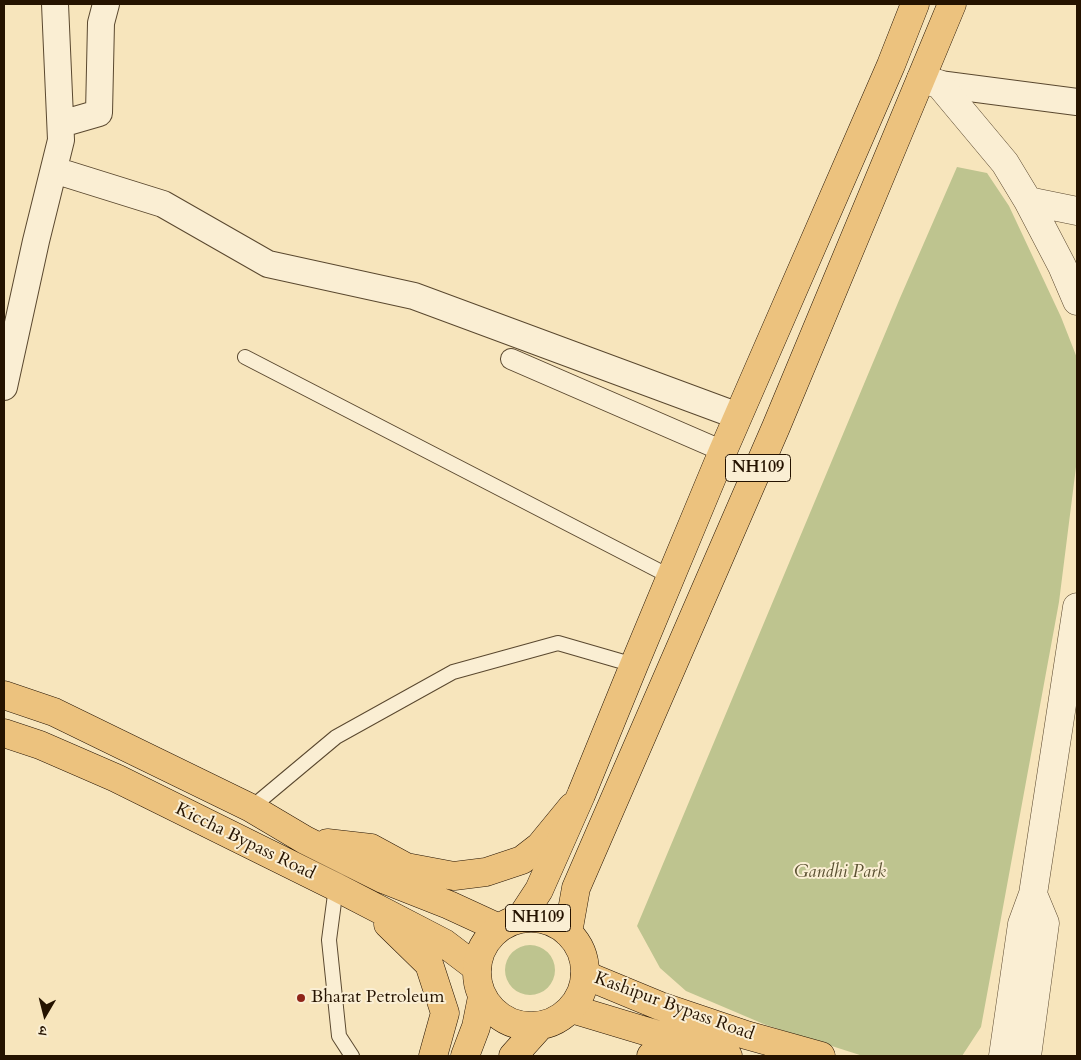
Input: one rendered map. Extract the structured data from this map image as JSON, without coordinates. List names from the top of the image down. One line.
{"streets":{"main road":["NH109","Kiccha Bypass Road","Kashipur Bypass Road"]},"crossings":[["NH109","Kiccha Bypass Road"],["NH109","Kashipur Bypass Road"],["Kiccha Bypass Road","Kashipur Bypass Road"]],"parks":["Gandhi Park"],"places":["Bharat Petroleum"],"north":"bottom"}
